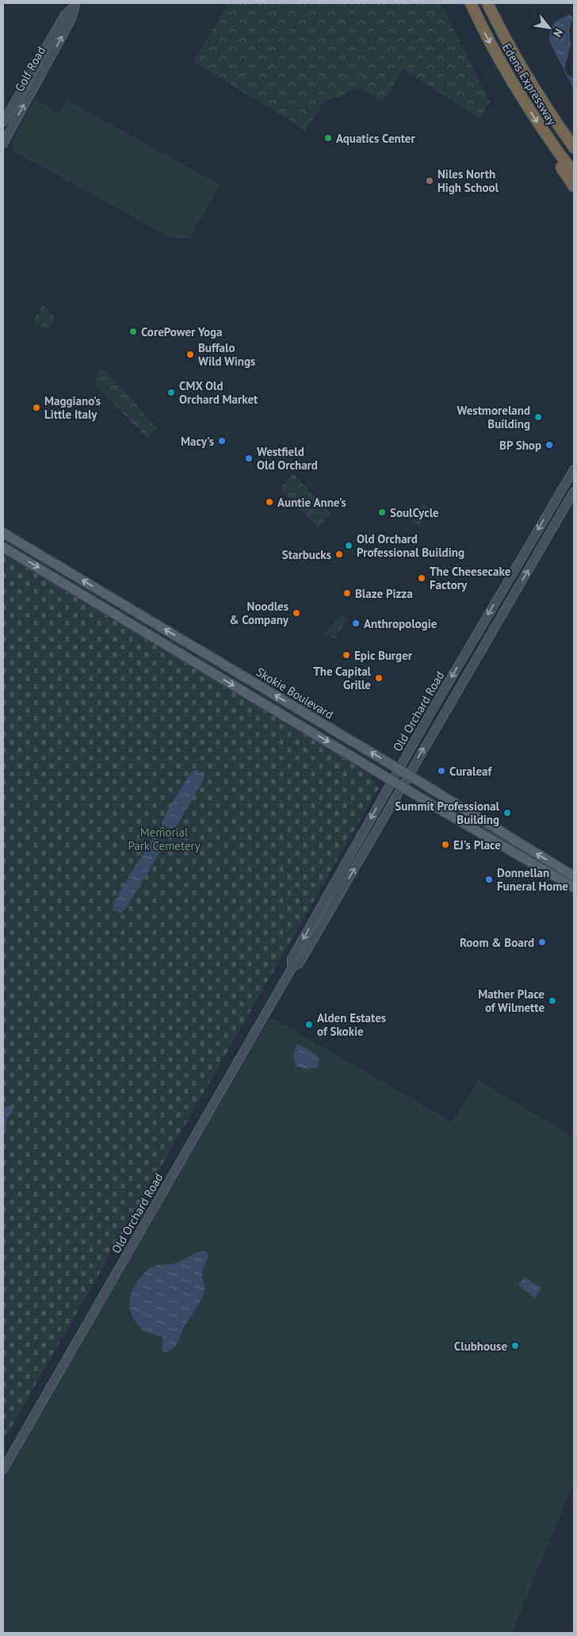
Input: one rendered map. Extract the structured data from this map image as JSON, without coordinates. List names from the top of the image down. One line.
{"streets":{"highway":["Edens Expressway"],"main road":["Golf Road","Skokie Boulevard","Old Orchard Road"]},"crossings":[["Skokie Boulevard","Old Orchard Road"]],"parks":["Memorial Park Cemetery"],"places":["Aquatics Center","Niles North High School","CorePower Yoga","Buffalo Wild Wings","CMX Old Orchard Market","Maggiano's Little Italy","Westmoreland Building","Macy's","BP Shop","Westfield Old Orchard","Auntie Anne's","SoulCycle","Old Orchard Professional Building","Starbucks","The Cheesecake Factory","Blaze Pizza","Noodles & Company","Anthropologie","Epic Burger","The Capital Grille","Curaleaf","Summit Professional Building","EJ's Place","Donnellan Funeral Home","Room & Board","Mather Place of Wilmette","Alden Estates of Skokie","Clubhouse"],"north":"bottom right"}
